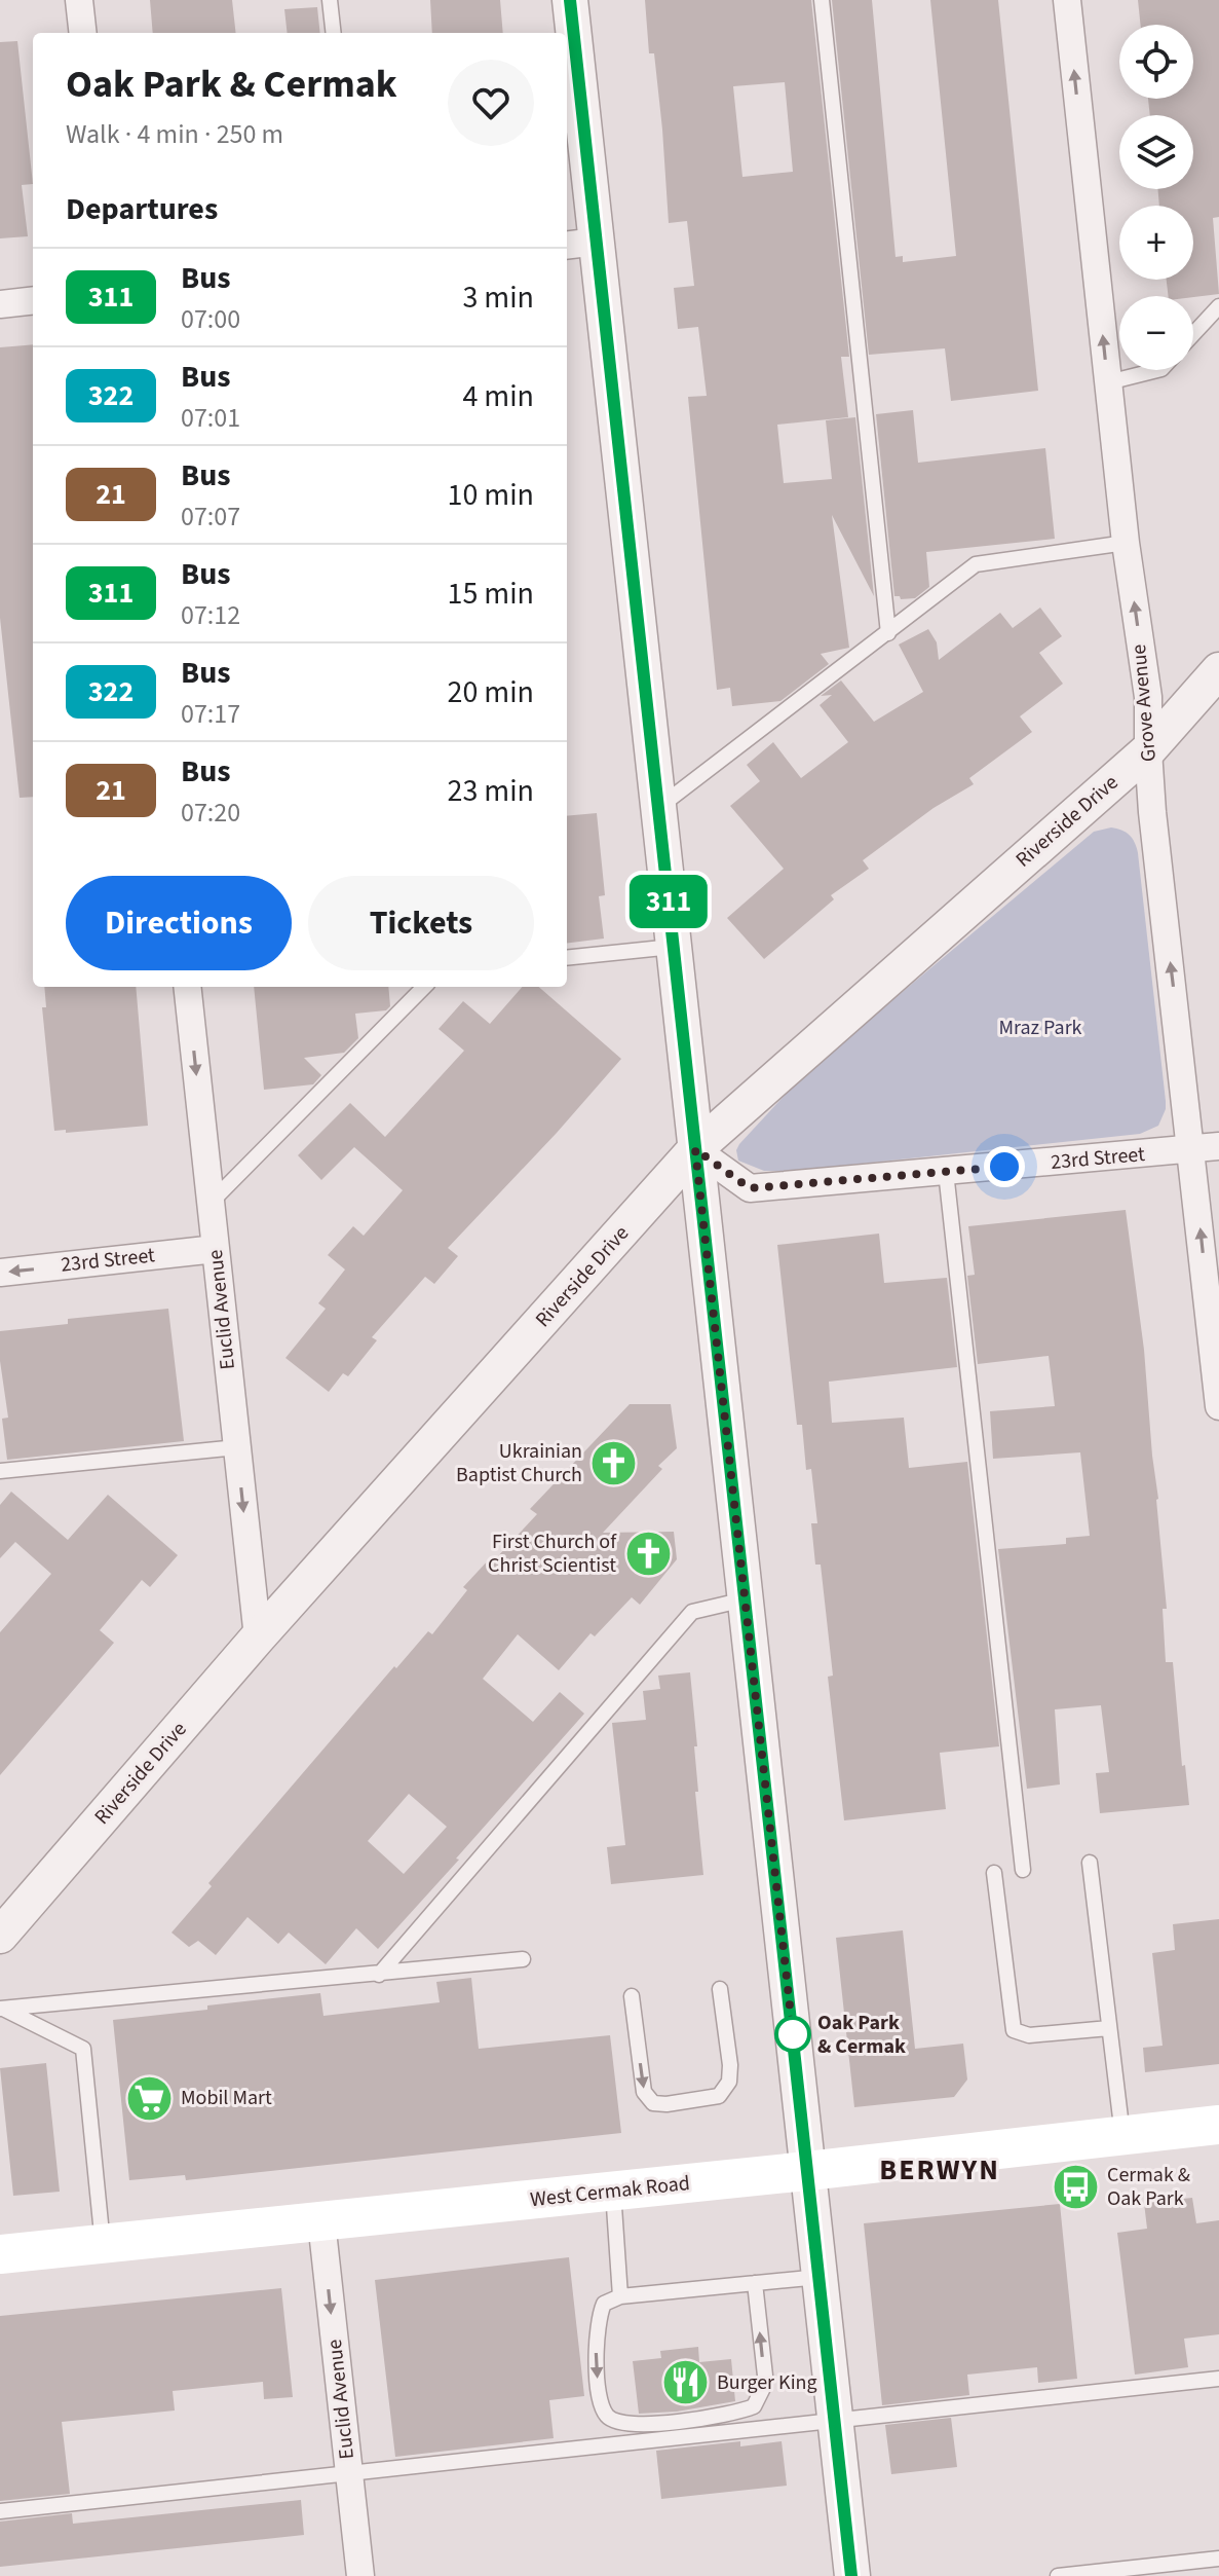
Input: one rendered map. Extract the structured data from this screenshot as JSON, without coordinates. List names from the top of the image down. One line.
{"streets":{"main road":["West Cermak Road"],"street":["Grove Avenue","Riverside Drive","23rd Street","Euclid Avenue"]},"crossings":[["Grove Avenue","Riverside Drive"],["Grove Avenue","23rd Street"],["Riverside Drive","23rd Street"],["Riverside Drive","Euclid Avenue"],["23rd Street","Euclid Avenue"],["Euclid Avenue","West Cermak Road"]],"one_way":["Grove Avenue","Euclid Avenue"],"districts":["BERWYN"],"parks":["Mraz Park"],"places":{"church":["Ukrainian Baptist Church","First Church of Christ Scientist"],"other":["Oak Park & Cermak"],"supermarket":["Mobil Mart"],"bus stop":["Cermak & Oak Park"],"restaurant":["Burger King"]},"lines":["bus line 311"],"page":{"on_map":"311","map_buttons":["+","−"],"heading":[["Oak Park & Cermak","Walk · 4 min · 250 m"],"Departures"],"list":[{"mark":"311","name":"Bus","note":"07:00","value":"3 min"},{"mark":"322","name":"Bus","note":"07:01","value":"4 min"},{"mark":"21","name":"Bus","note":"07:07","value":"10 min"},{"mark":"311","name":"Bus","note":"07:12","value":"15 min"},{"mark":"322","name":"Bus","note":"07:17","value":"20 min"},{"mark":"21","name":"Bus","note":"07:20","value":"23 min"}],"buttons":["Directions","Tickets"]}}
